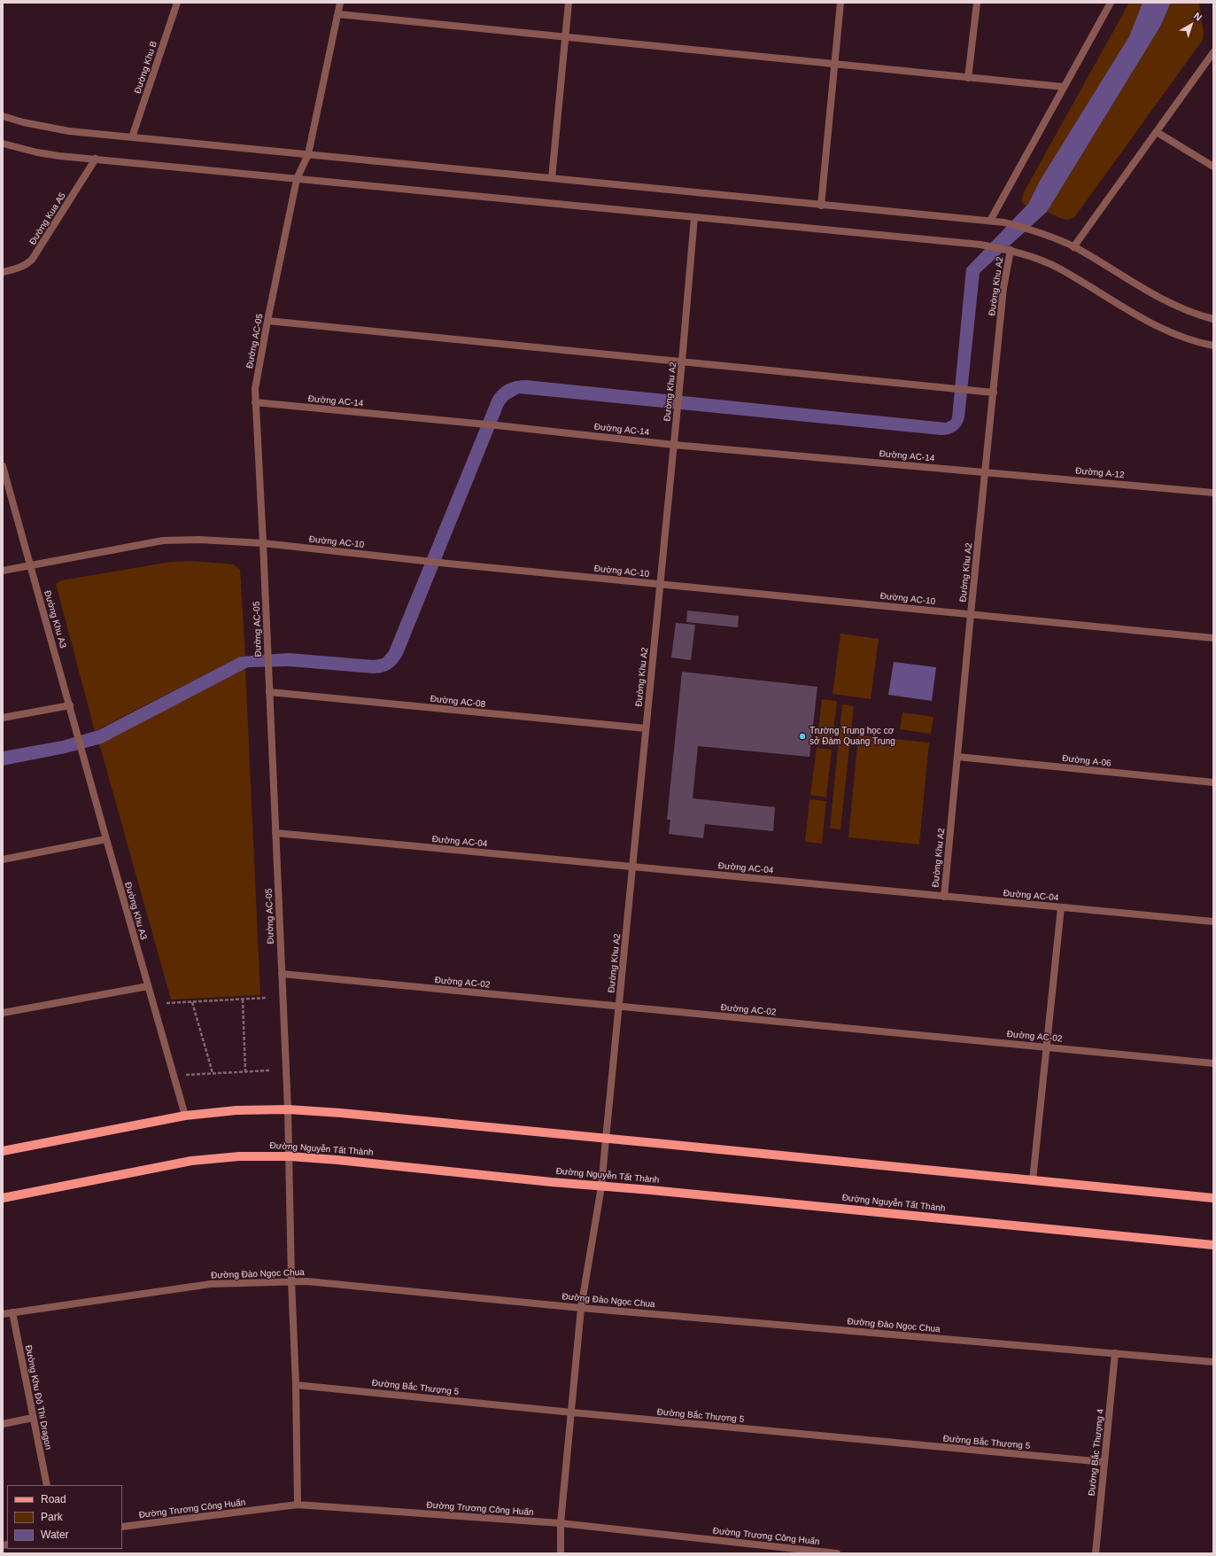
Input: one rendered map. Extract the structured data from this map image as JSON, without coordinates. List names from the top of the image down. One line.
{"streets":{"main road":["Đường Nguyễn Tất Thành"],"street":["Đường Khu B","Đường Kua A5","Đường Khu A2","Đường AC-05","Đường AC-14","Đường A-12","Đường AC-10","Đường Khu A3","Đường AC-08","Đường A-06","Đường AC-04","Đường AC-02","Đường Đào Ngọc Chua","Đường Bắc Thượng 5","Đường Khu Đô Thi Dragon","Đường Bắc Thượng 4","Đường Trương Công Huấn"]},"crossings":[["Đường Khu A2","Đường AC-14"],["Đường Khu A2","Đường A-12"],["Đường Khu A2","Đường AC-10"],["Đường Khu A2","Đường AC-08"],["Đường Khu A2","Đường A-06"],["Đường Khu A2","Đường AC-04"],["Đường Khu A2","Đường AC-02"],["Đường Khu A2","Đường Nguyễn Tất Thành"],["Đường Khu A2","Đường Đào Ngọc Chua"],["Đường Khu A2","Đường Bắc Thượng 5"],["Đường Khu A2","Đường Trương Công Huấn"],["Đường AC-05","Đường AC-14"],["Đường AC-05","Đường AC-10"],["Đường AC-05","Đường AC-08"],["Đường AC-05","Đường AC-04"],["Đường AC-05","Đường AC-02"],["Đường AC-05","Đường Nguyễn Tất Thành"],["Đường AC-05","Đường Đào Ngọc Chua"],["Đường AC-05","Đường Bắc Thượng 5"],["Đường AC-05","Đường Trương Công Huấn"],["Đường AC-14","Đường A-12"],["Đường AC-10","Đường Khu A3"],["Đường Đào Ngọc Chua","Đường Khu Đô Thi Dragon"],["Đường Đào Ngọc Chua","Đường Bắc Thượng 4"],["Đường Bắc Thượng 5","Đường Bắc Thượng 4"]],"places":["Trường Trung học cơ sở Đàm Quang Trung"],"legend":["Road","Park","Water"],"north":"top right"}
